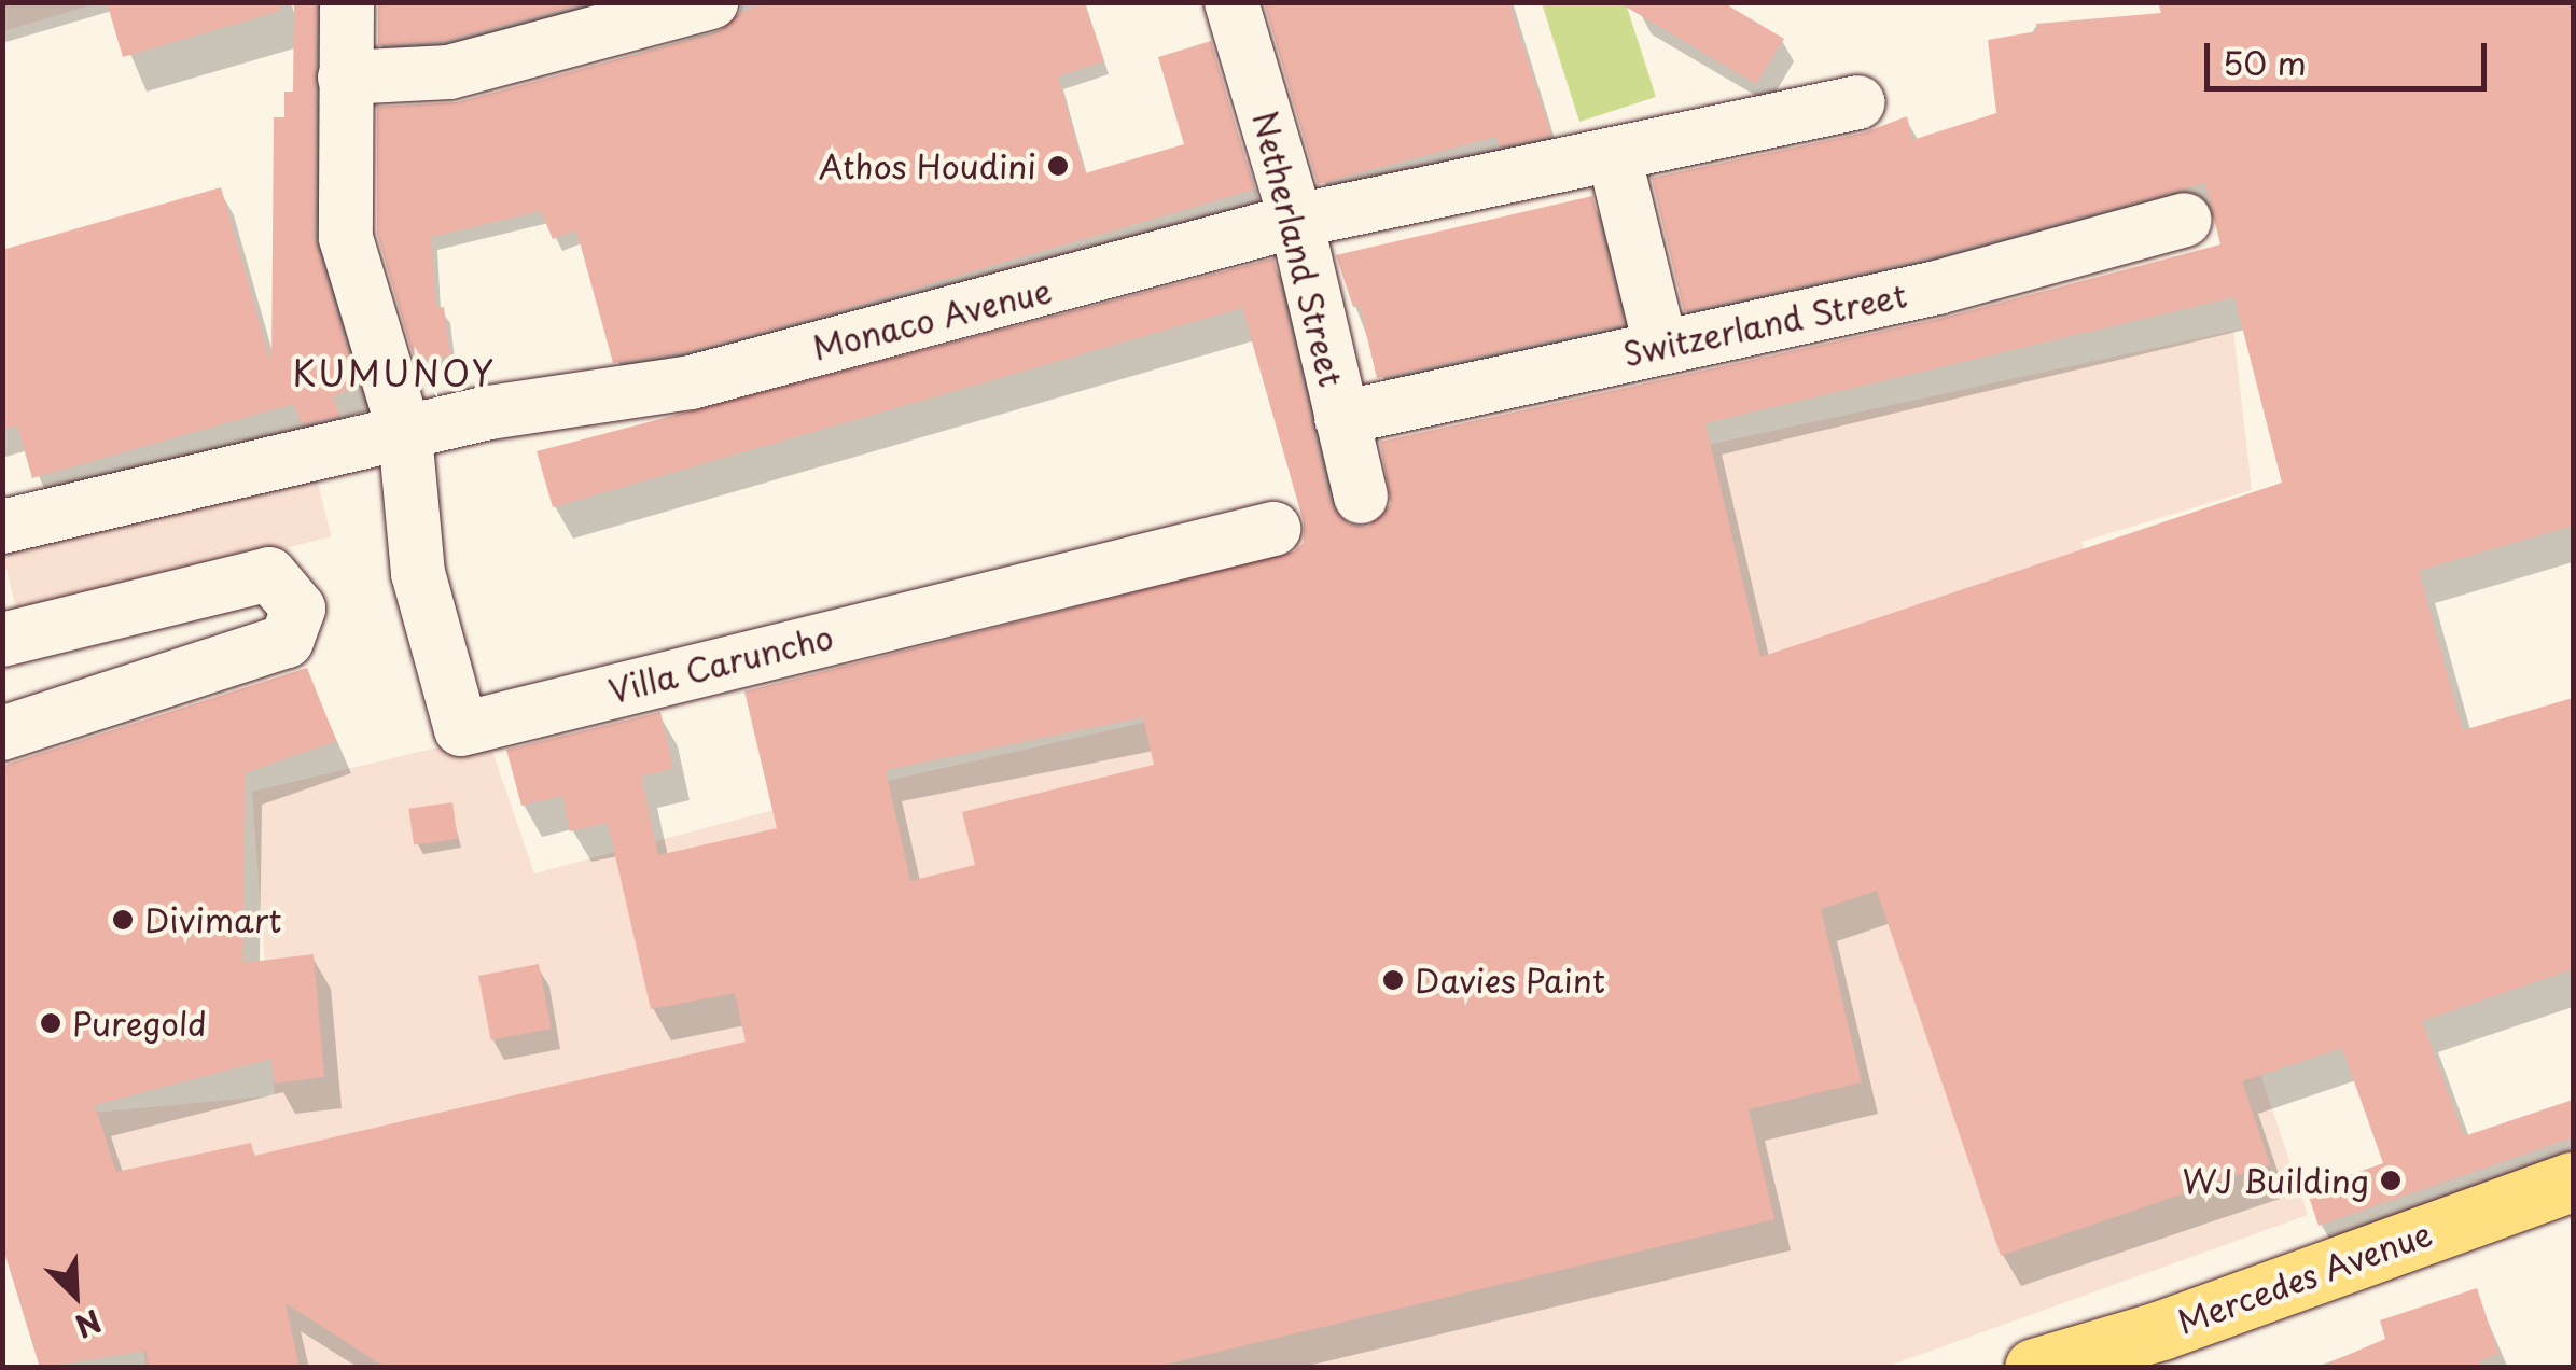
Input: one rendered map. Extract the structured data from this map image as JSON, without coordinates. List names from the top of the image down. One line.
{"streets":{"main road":["Mercedes Avenue"],"street":["Netherland Street","Monaco Avenue","Switzerland Street","Villa Caruncho"]},"crossings":[["Netherland Street","Monaco Avenue"],["Netherland Street","Switzerland Street"],["Monaco Avenue","Villa Caruncho"]],"districts":["KUMUNOY"],"places":["Athos Houdini","Divimart","Davies Paint","Puregold","WJ Building"],"scale_bar":"50 m","north":"bottom right"}
